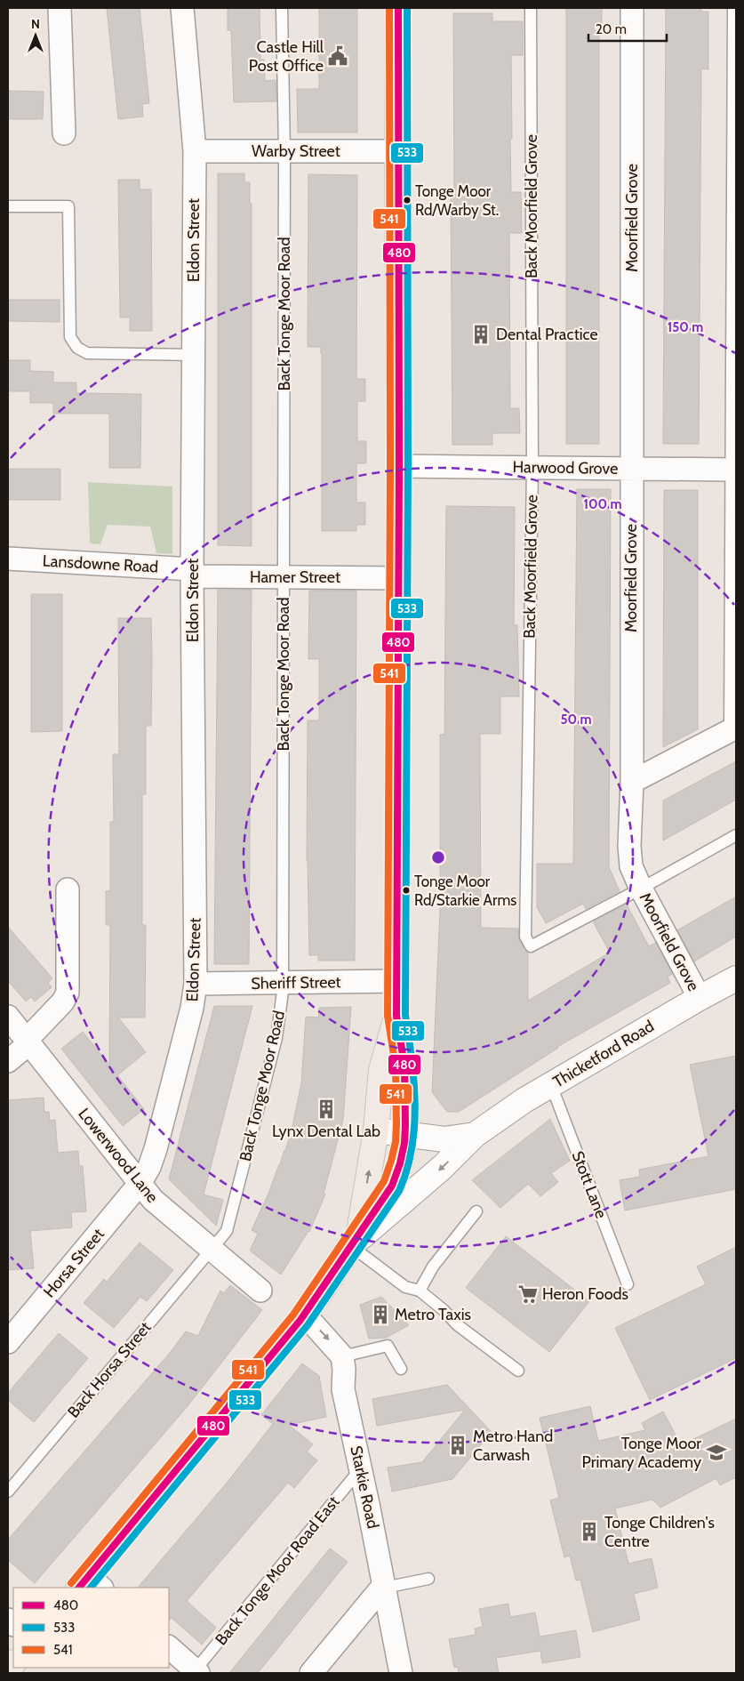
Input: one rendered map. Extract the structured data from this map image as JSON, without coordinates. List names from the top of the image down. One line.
{"streets":{"main road":["Thicketford Road"],"street":["Warby Street","Moorfield Grove","Eldon Street","Harwood Grove","Lansdowne Road","Hamer Street","Sheriff Street","Lowerwood Lane","Horsa Street","Starkie Road"],"lane":["Back Moorfield Grove","Back Tonge Moor Road","Stott Lane","Back Horsa Street","Back Tonge Moor Road East"]},"crossings":[["Warby Street","Eldon Street"],["Warby Street","Back Tonge Moor Road"],["Back Moorfield Grove","Moorfield Grove"],["Back Moorfield Grove","Harwood Grove"],["Moorfield Grove","Harwood Grove"],["Moorfield Grove","Thicketford Road"],["Eldon Street","Lansdowne Road"],["Eldon Street","Hamer Street"],["Eldon Street","Sheriff Street"],["Eldon Street","Lowerwood Lane"],["Eldon Street","Horsa Street"],["Back Tonge Moor Road","Hamer Street"],["Back Tonge Moor Road","Sheriff Street"],["Back Tonge Moor Road","Lowerwood Lane"],["Back Tonge Moor Road","Back Horsa Street"],["Lansdowne Road","Hamer Street"],["Thicketford Road","Stott Lane"],["Lowerwood Lane","Horsa Street"],["Lowerwood Lane","Back Horsa Street"],["Starkie Road","Back Tonge Moor Road East"]],"places":{"public building":["Castle Hill Post Office"],"other":["Tonge Moor Rd/Warby St.","Tonge Moor Rd/Starkie Arms"],"building":["Dental Practice","Lynx Dental Lab","Metro Taxis","Metro Hand Carwash","Tonge Children's Centre"],"supermarket":["Heron Foods"],"school or university":["Tonge Moor Primary Academy"]},"lines":["transit line 480","transit line 533","transit line 541"],"legend":["480","533","541"],"scale_bar":"20 m","north":"top","rings":["150 m","100 m","50 m"]}
